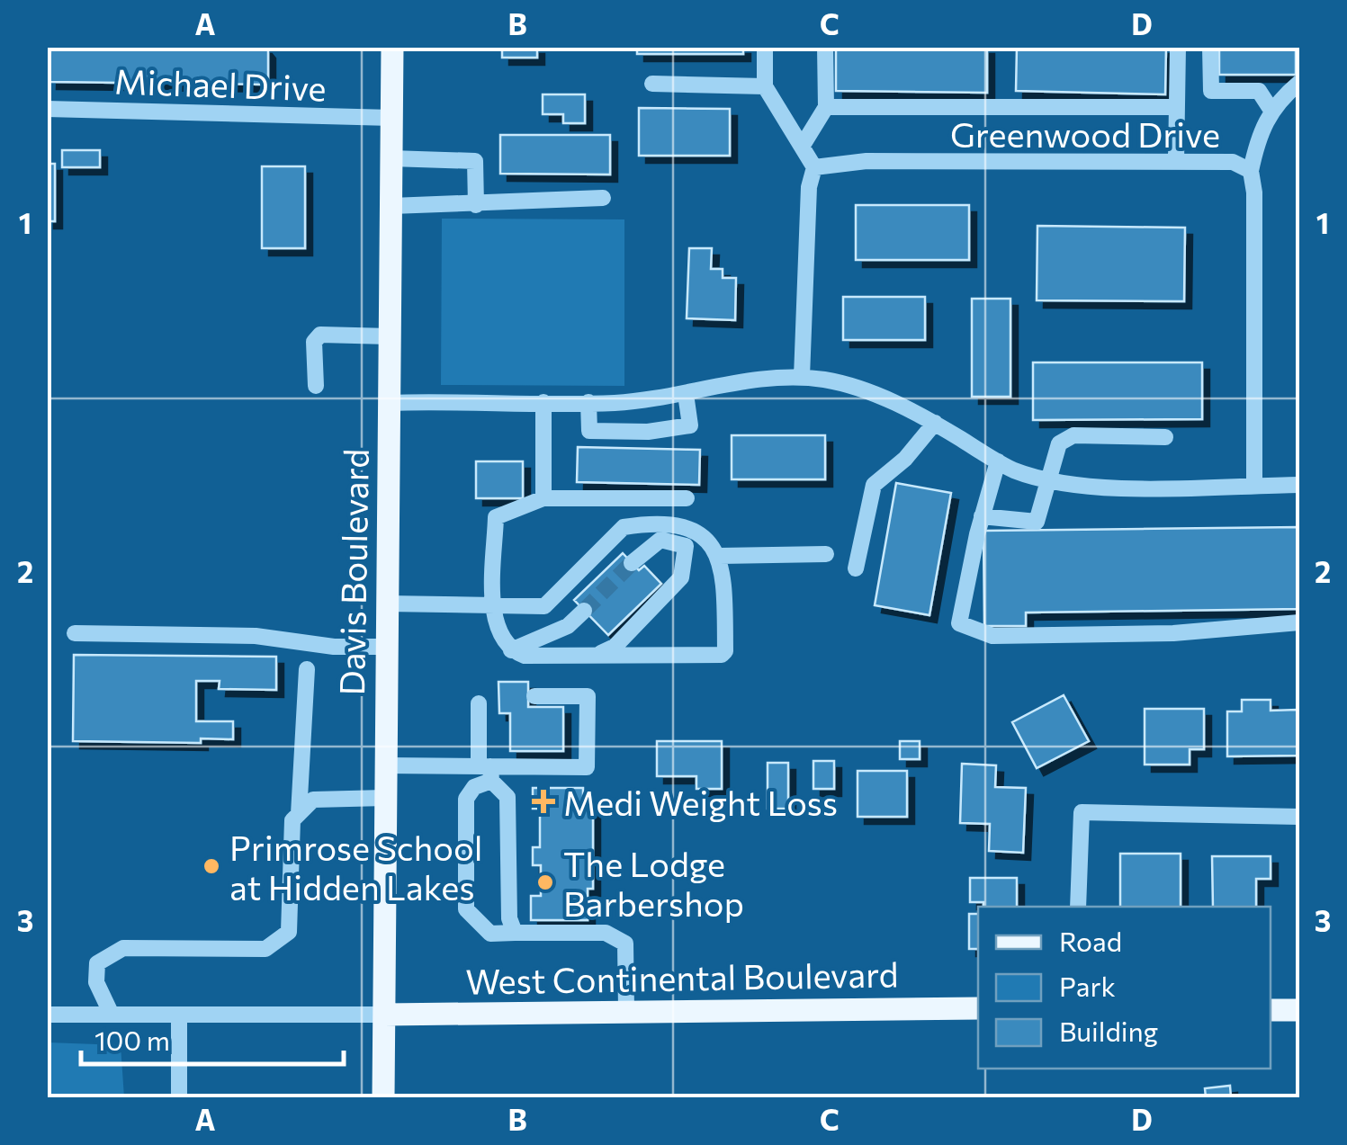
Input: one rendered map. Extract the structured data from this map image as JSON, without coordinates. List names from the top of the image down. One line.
{"streets":{"main road":["Davis Boulevard","West Continental Boulevard"],"street":["Michael Drive","Greenwood Drive"]},"crossings":[["Michael Drive","Davis Boulevard"],["Davis Boulevard","West Continental Boulevard"]],"places":{"health":["Medi Weight Loss"],"other":["Primrose School at Hidden Lakes","The Lodge Barbershop"]},"legend":["Road","Park","Building"],"scale_bar":"100 m","grid":{"columns":["A","B","C","D"],"rows":["1","2","3"]}}
